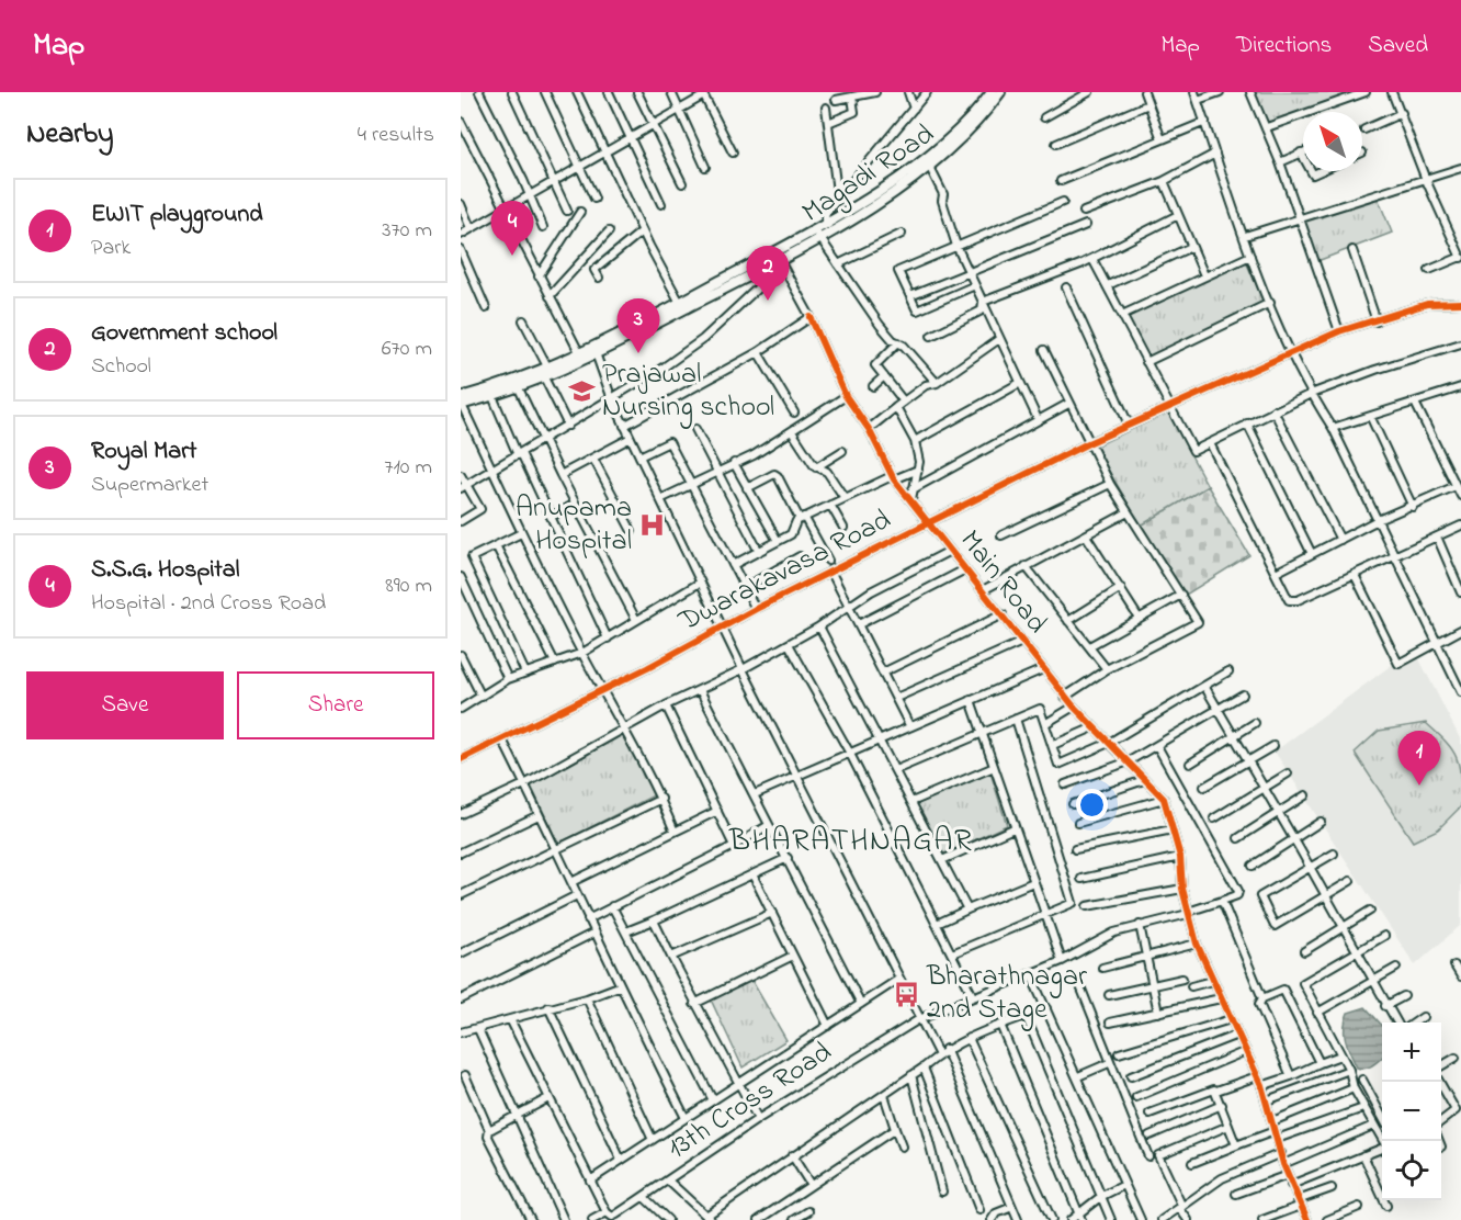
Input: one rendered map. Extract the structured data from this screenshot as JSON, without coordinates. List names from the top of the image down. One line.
{"streets":{"main road":["Magadi Road"],"street":["Dwarakavasa Road","Main Road","13th Cross Road"]},"crossings":[["Magadi Road","Dwarakavasa Road"],["Magadi Road","Main Road"],["Dwarakavasa Road","Main Road"]],"districts":["BHARATHNAGAR"],"places":{"school or university":["Prajawal Nursing school"],"hospital":["Anupama Hospital"],"bus stop":["Bharathnagar 2nd Stage"]},"north":"top left","page":{"header":"Map","nav":["Map","Directions","Saved"],"heading":["Nearby","4 results"],"list":[{"mark":"1","name":"EWIT playground","note":"Park","value":"370 m"},{"mark":"2","name":"Government school","note":"School","value":"670 m"},{"mark":"3","name":"Royal Mart","note":"Supermarket","value":"710 m"},{"mark":"4","name":"S.S.G. Hospital","note":"Hospital · 2nd Cross Road","value":"890 m"}],"pins":["4","2","3","1"],"buttons":["Save","Share"],"map_buttons":["+","−"]}}
